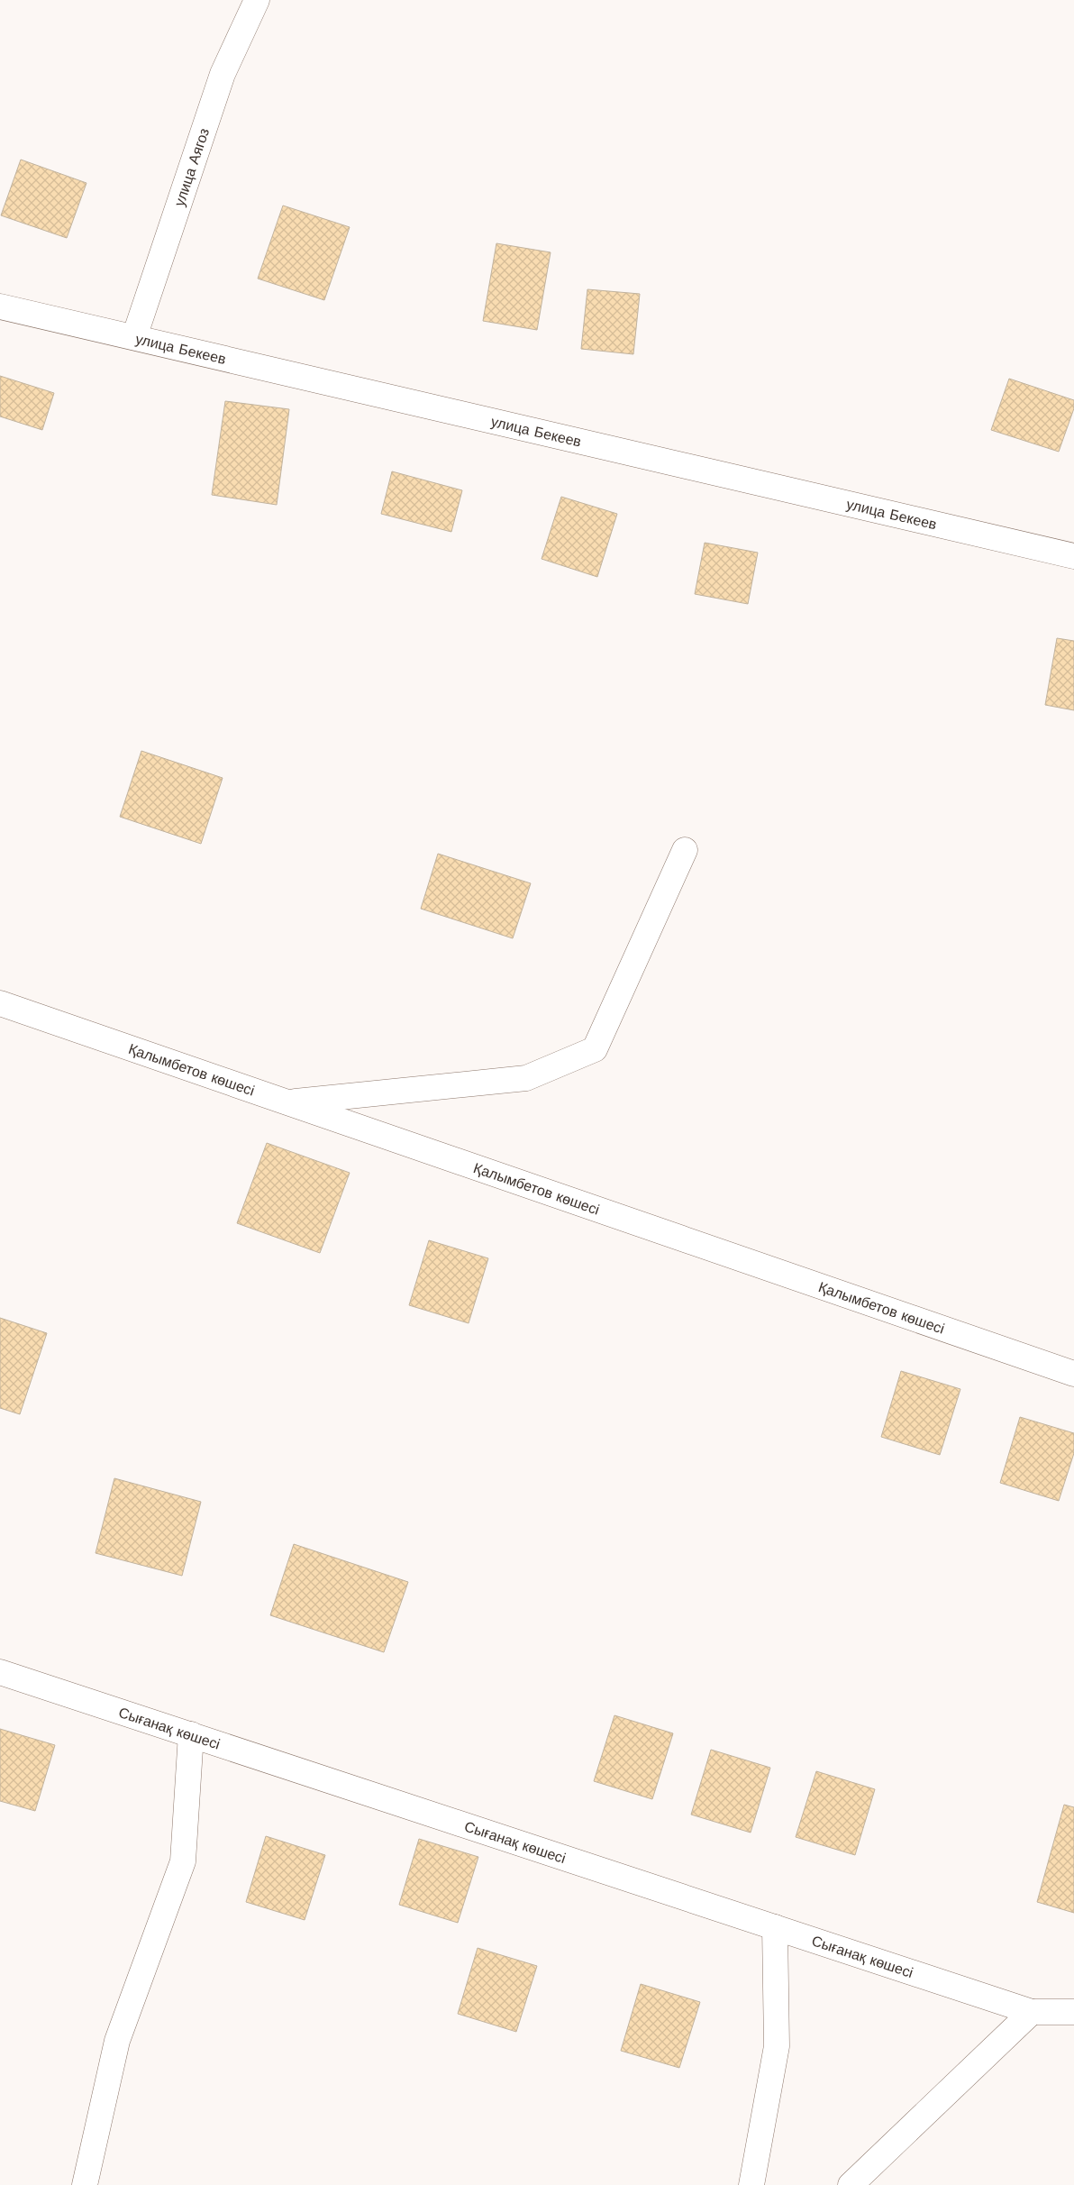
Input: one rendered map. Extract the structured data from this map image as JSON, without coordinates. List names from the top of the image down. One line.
{"streets":{"street":["улица Аягоз","улица Бекеев","Қалымбетов көшесі","Сығанақ көшесі"]},"crossings":[["улица Аягоз","улица Бекеев"]]}
